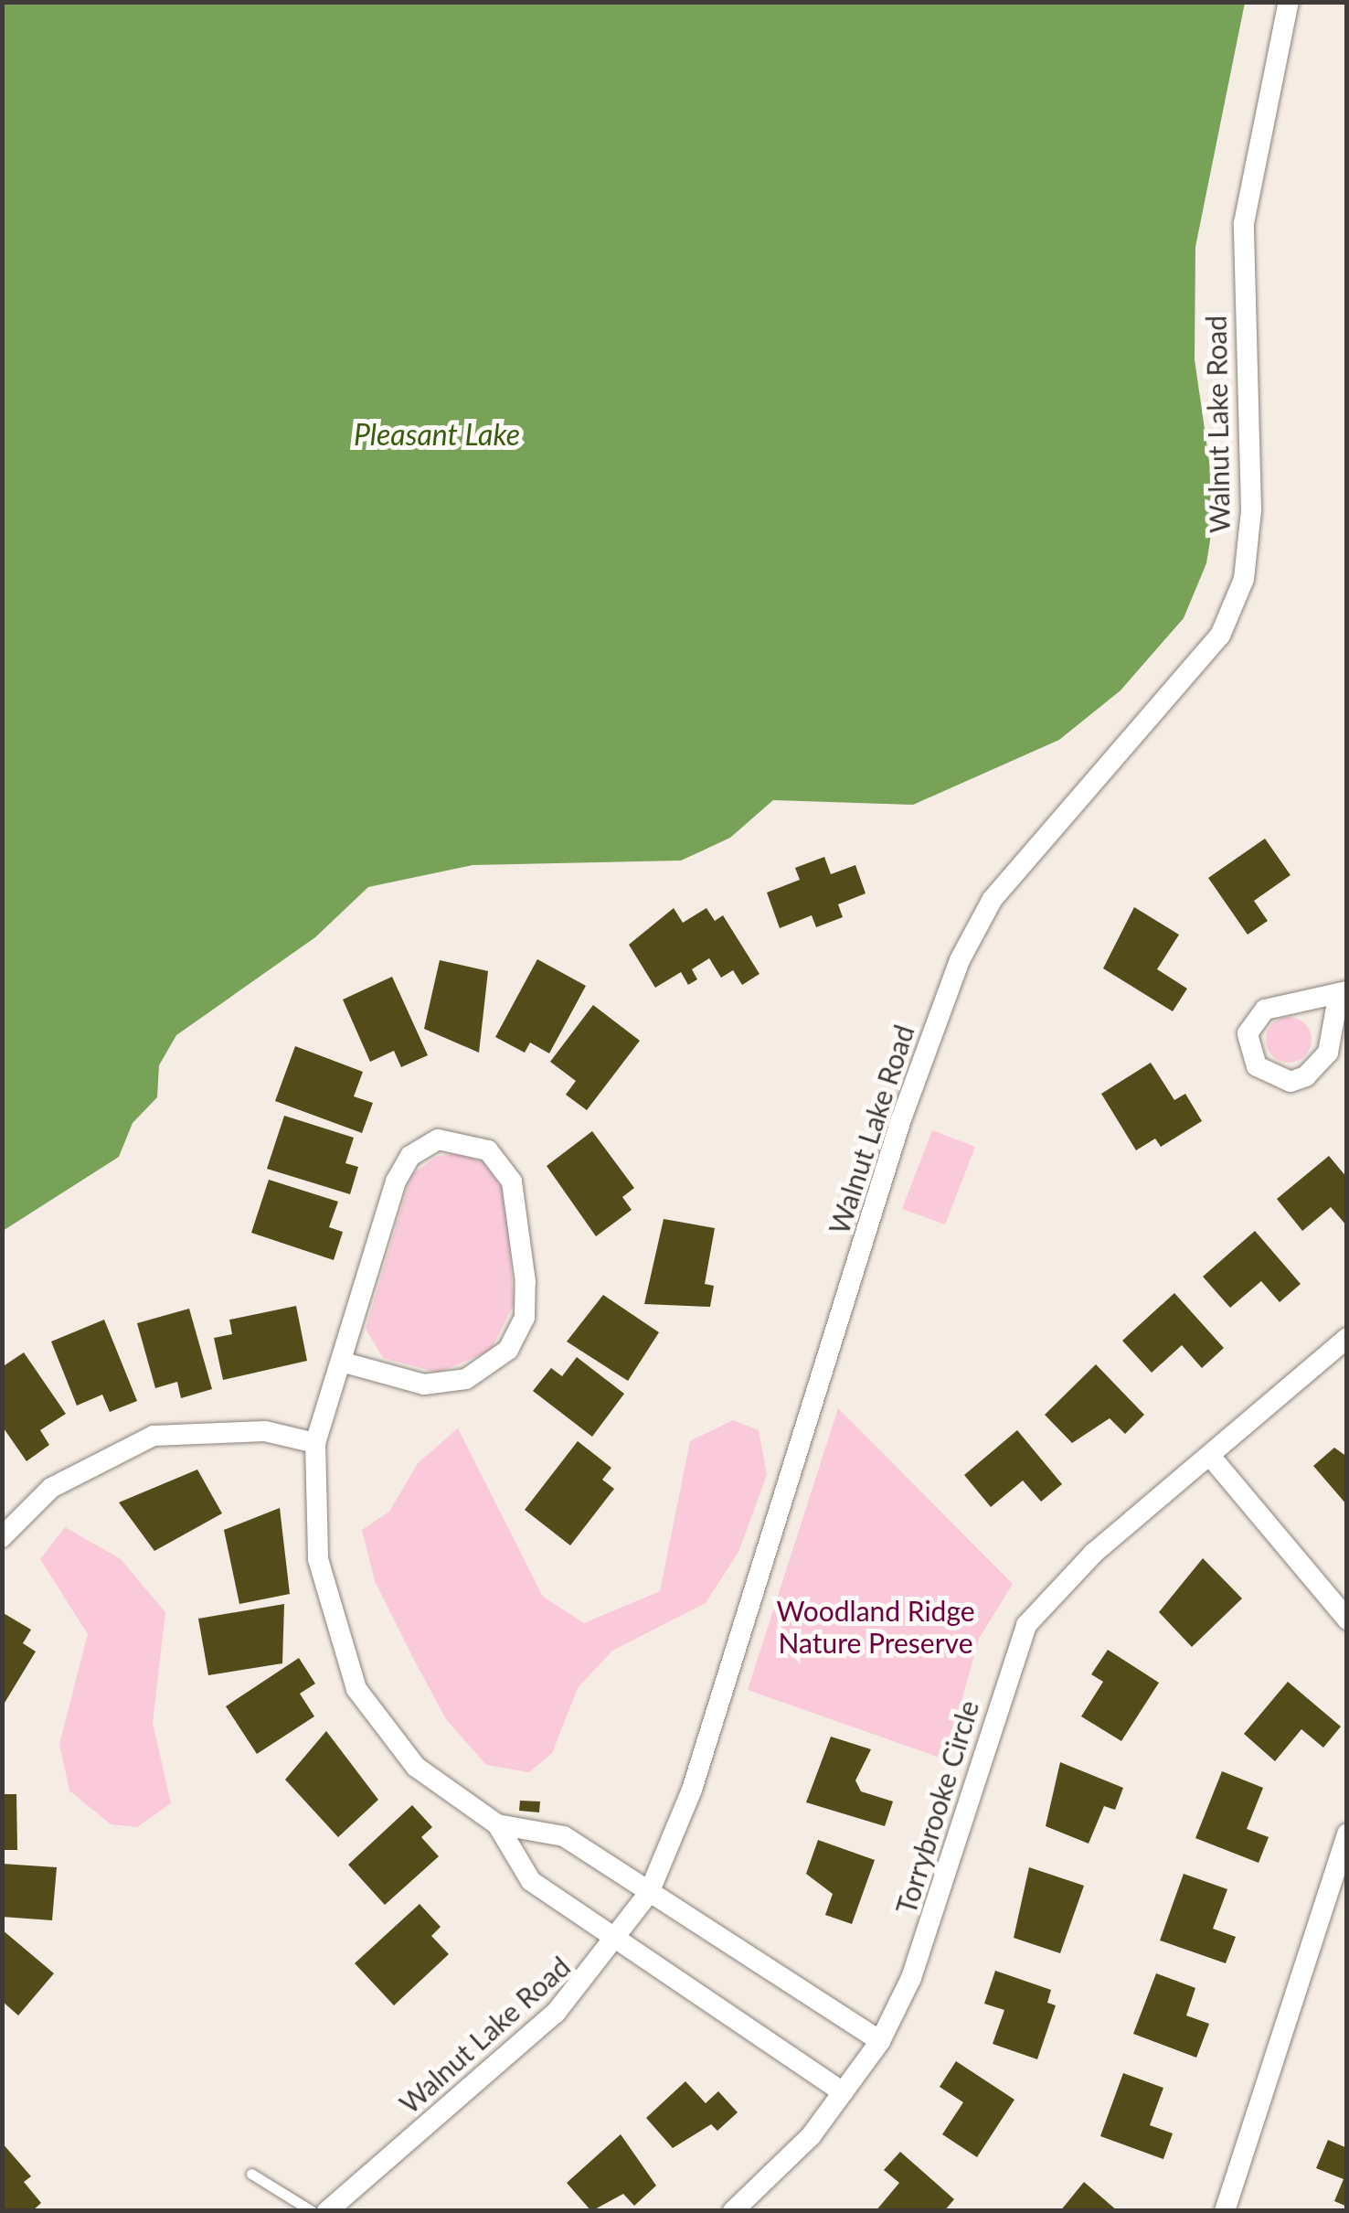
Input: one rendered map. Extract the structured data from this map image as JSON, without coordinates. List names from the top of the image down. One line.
{"streets":{"street":["Walnut Lake Road","Torrybrooke Circle"]},"water":["Pleasant Lake"],"parks":["Woodland Ridge Nature Preserve"]}
